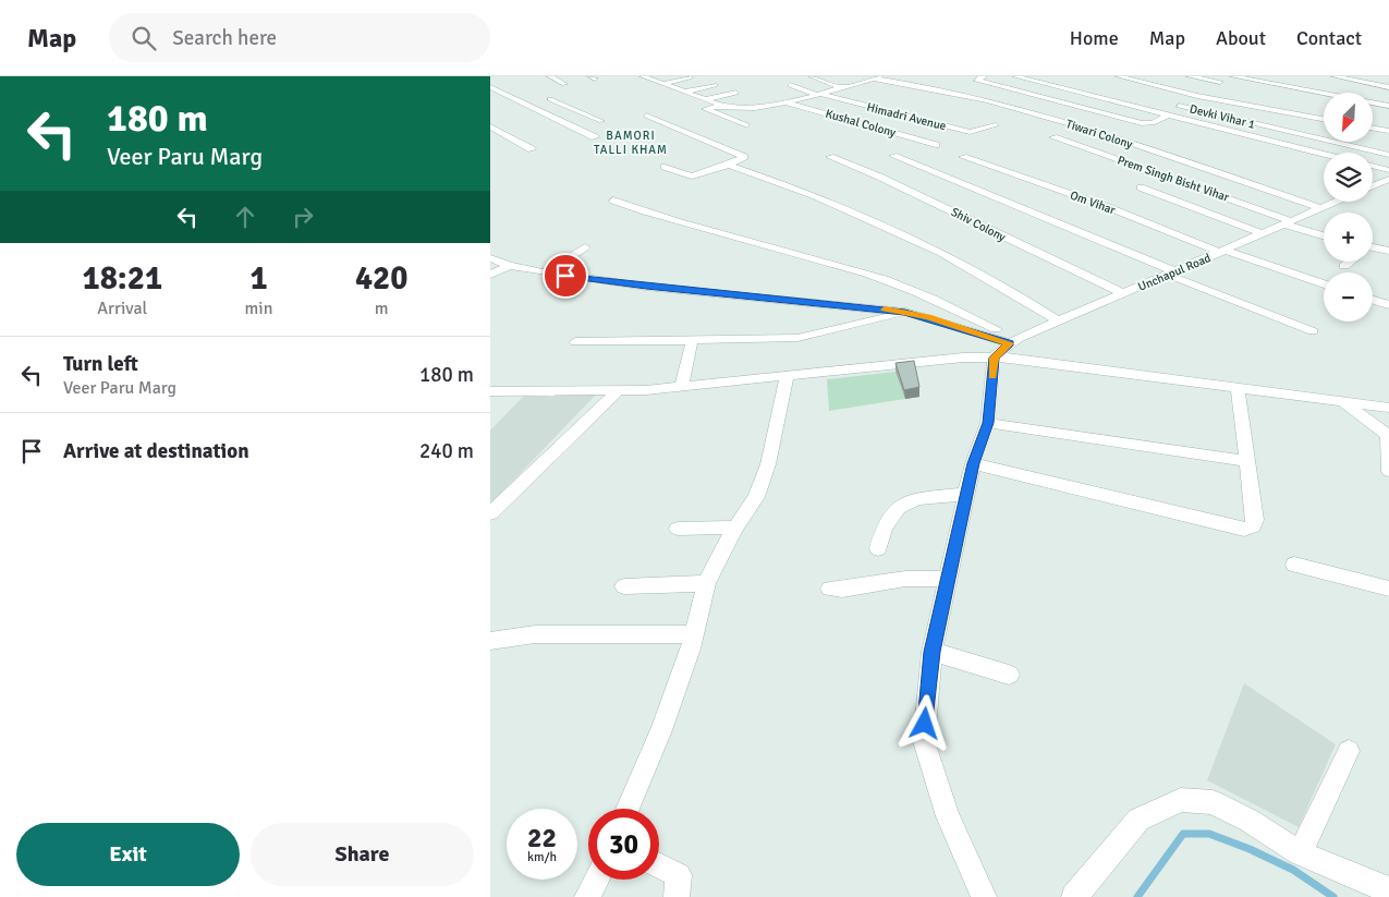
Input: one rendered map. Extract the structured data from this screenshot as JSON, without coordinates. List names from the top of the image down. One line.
{"streets":{"street":["Himadri Avenue","Devki Vihar 1","Kushal Colony","Tiwari Colony","Prem Singh Bisht Vihar","Om Vihar","Shiv Colony","Unchapul Road"]},"crossings":[["Tiwari Colony","Unchapul Road"],["Prem Singh Bisht Vihar","Unchapul Road"],["Om Vihar","Unchapul Road"],["Shiv Colony","Unchapul Road"]],"districts":["BAMORI TALLI KHAM"],"north":"bottom left","page":{"header":"Map","search":"Search here","nav":["Home","Map","About","Contact"],"turn":["180 m","Veer Paru Marg"],"map_buttons":["+","−"],"eta":["18:21","Arrival","1","min","420","m"],"list":[{"name":"Turn left","note":"Veer Paru Marg","value":"180 m"},{"name":"Arrive at destination","value":"240 m"}],"speed":"22 km/h","limit":"30","buttons":["Exit","Share"]}}
